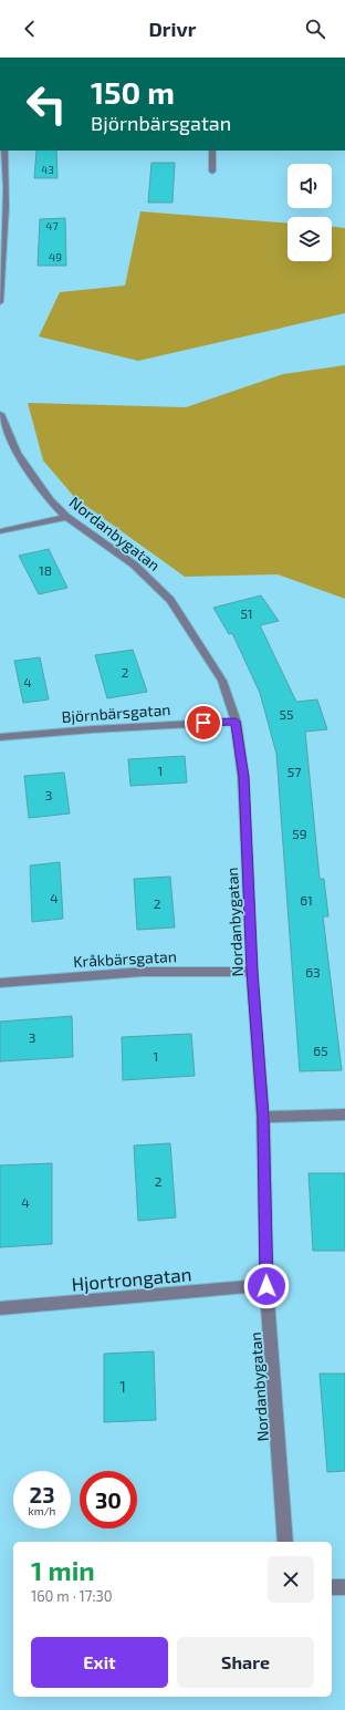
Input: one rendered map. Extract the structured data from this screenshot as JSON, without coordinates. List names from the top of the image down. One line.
{"streets":{"street":["Nordanbygatan","Björnbärsgatan","Kråkbärsgatan","Hjortrongatan"]},"crossings":[["Nordanbygatan","Björnbärsgatan"],["Nordanbygatan","Kråkbärsgatan"],["Nordanbygatan","Hjortrongatan"]],"house_numbers":["43","47","49","18","51","2","4","55","1","57","3","59","4","61","2","63","3","65","1","2","4","1"],"page":{"header":"Drivr","turn":["150 m","Björnbärsgatan"],"speed":"23 km/h","limit":"30","heading":["1 min","160 m · 17:30"],"buttons":["Exit","Share"]}}
